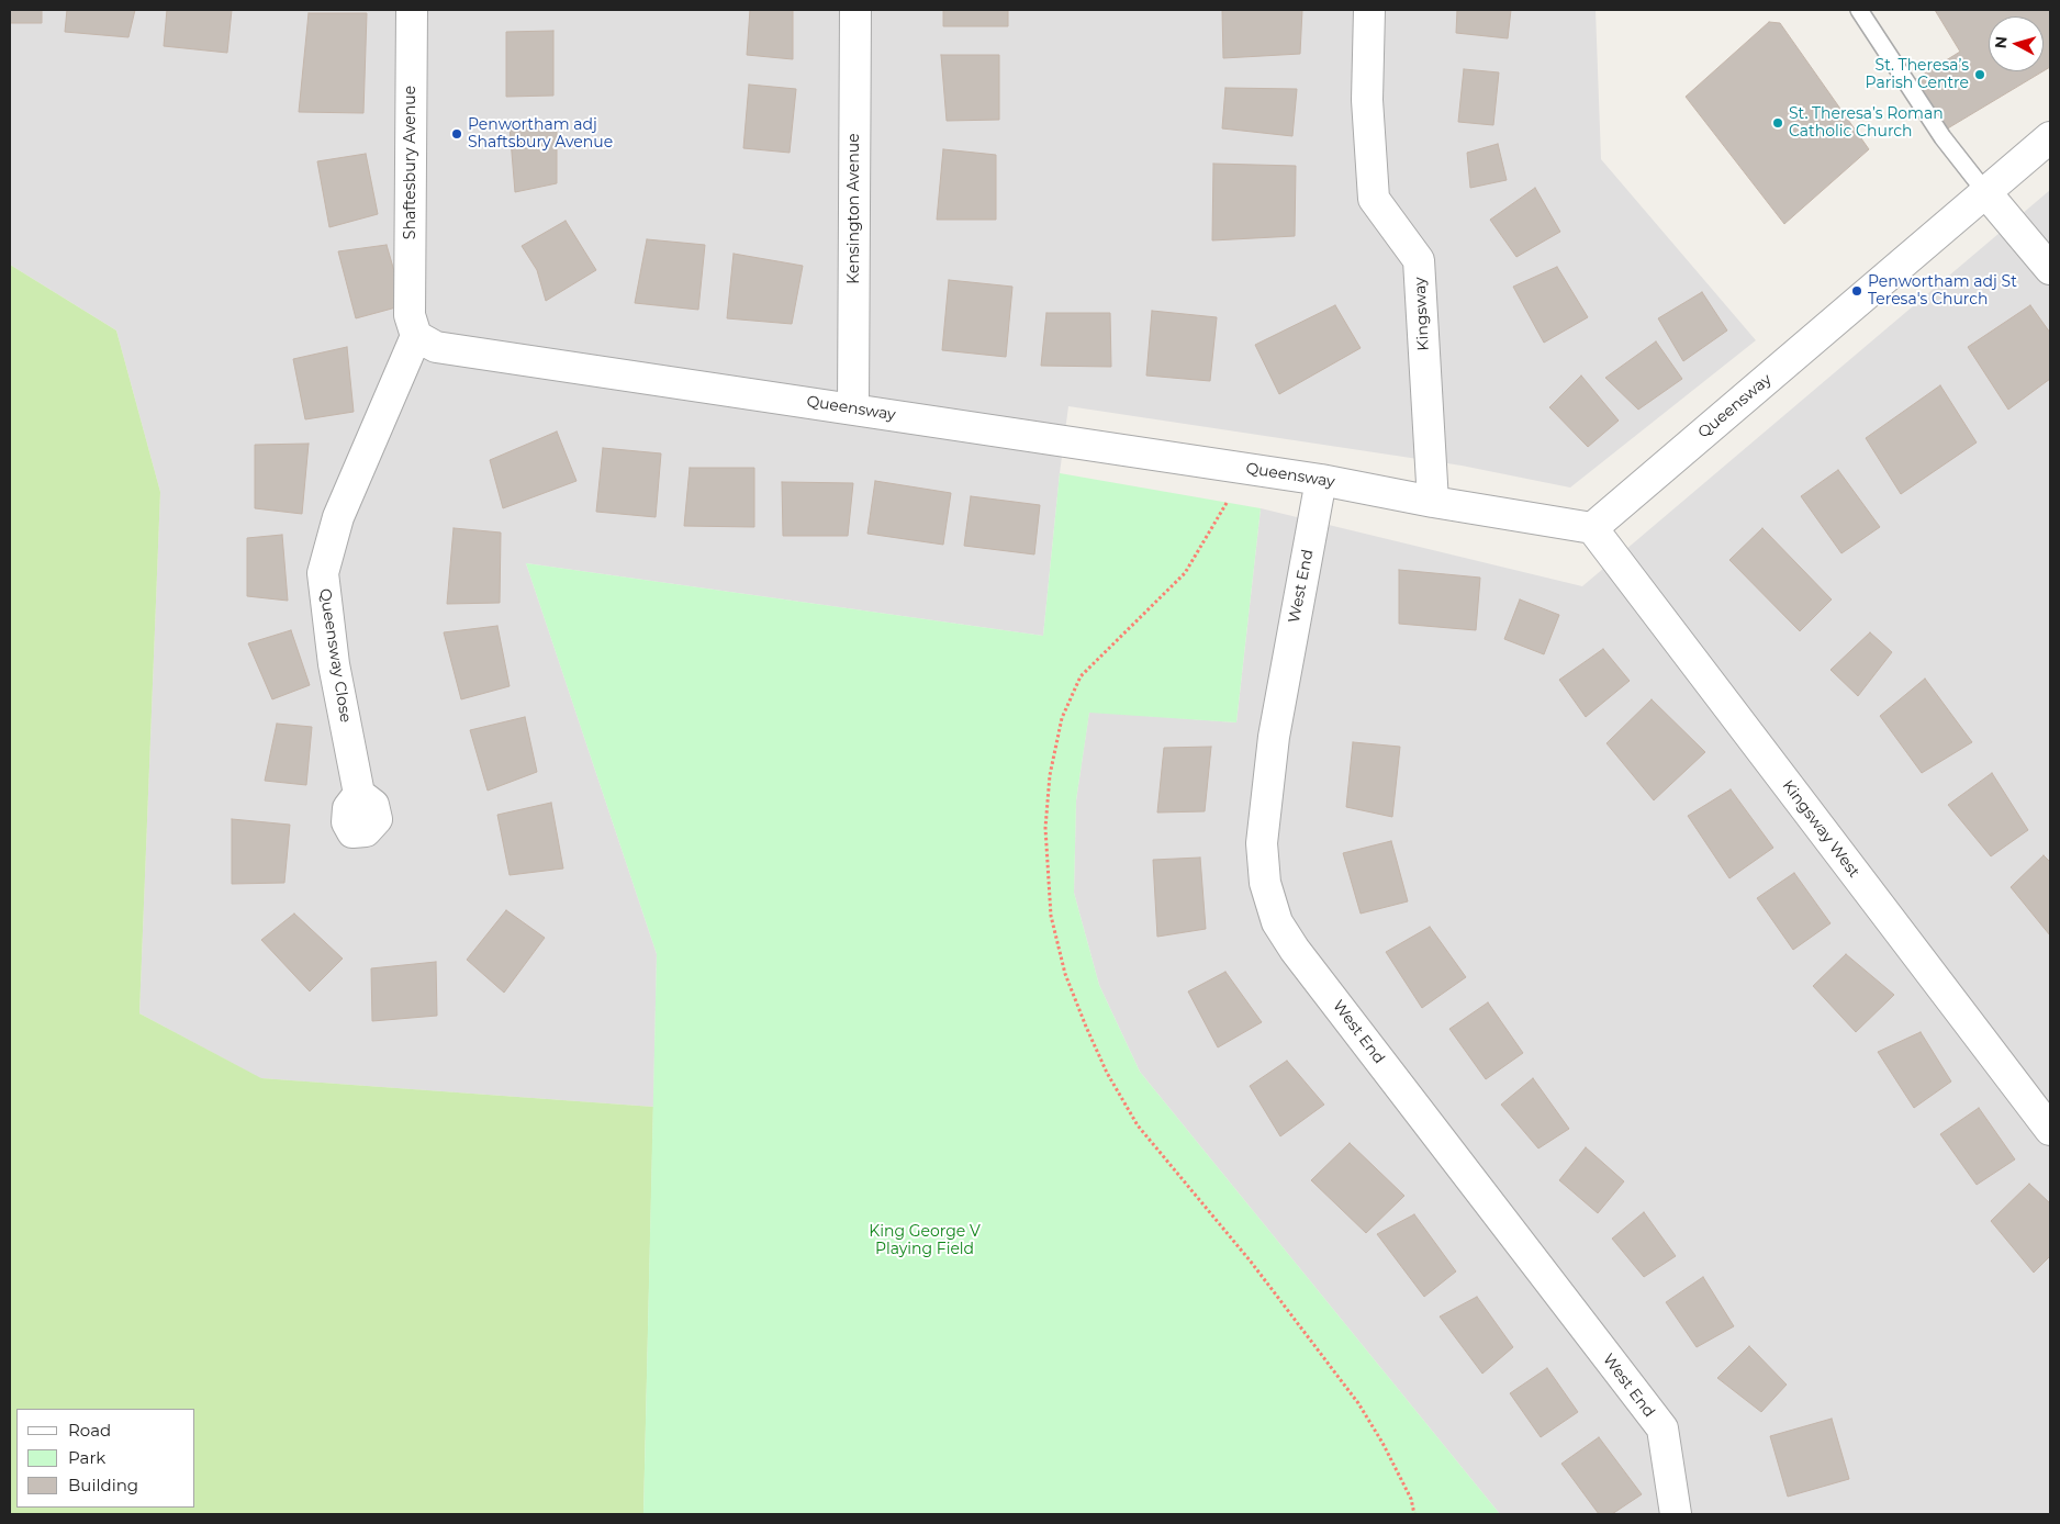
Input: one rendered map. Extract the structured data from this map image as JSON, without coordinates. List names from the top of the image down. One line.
{"streets":{"street":["Shaftesbury Avenue","Kensington Avenue","Kingsway","Queensway","West End","Queensway Close","Kingsway West"]},"crossings":[["Shaftesbury Avenue","Queensway"],["Shaftesbury Avenue","Queensway Close"],["Kensington Avenue","Queensway"],["Kingsway","Queensway"],["Queensway","West End"],["Queensway","Queensway Close"],["Queensway","Kingsway West"]],"parks":["King George V Playing Field"],"places":["St. Theresa’s Parish Centre","St. Theresa’s Roman Catholic Church","Penwortham adj Shaftsbury Avenue","Penwortham adj St Teresa's Church"],"legend":["Road","Park","Building"],"north":"left"}
